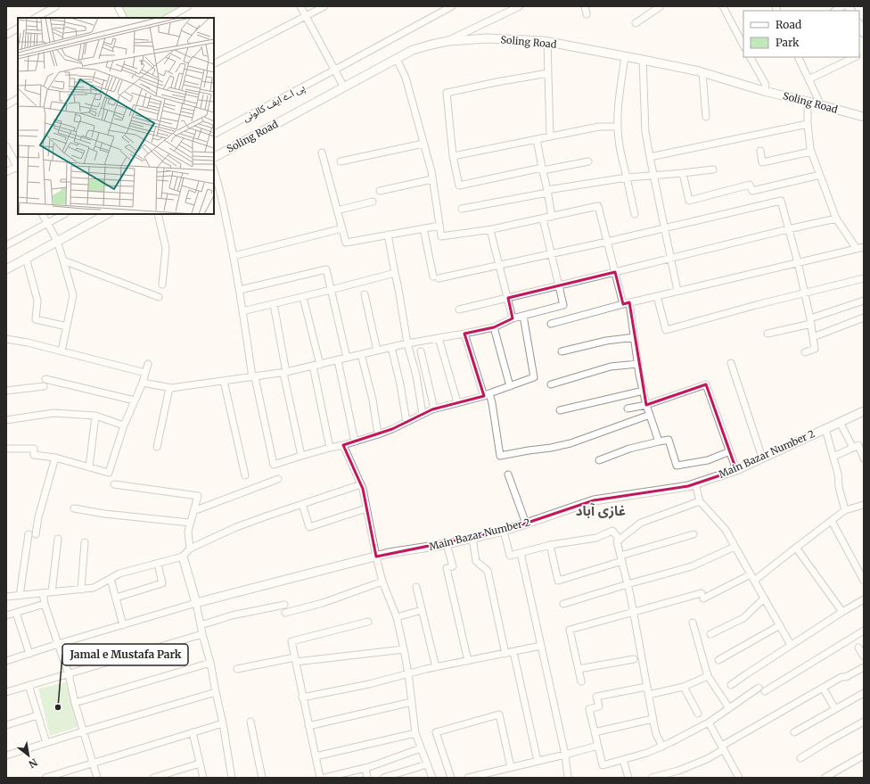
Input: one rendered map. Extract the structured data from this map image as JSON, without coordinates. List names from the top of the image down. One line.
{"streets":{"street":["Soling Road","پی اے ایف کالونی","Main Bazar Number 2"]},"districts":["غازى آباد"],"places":["Jamal e Mustafa Park"],"legend":["Road","Park"],"north":"bottom right"}
